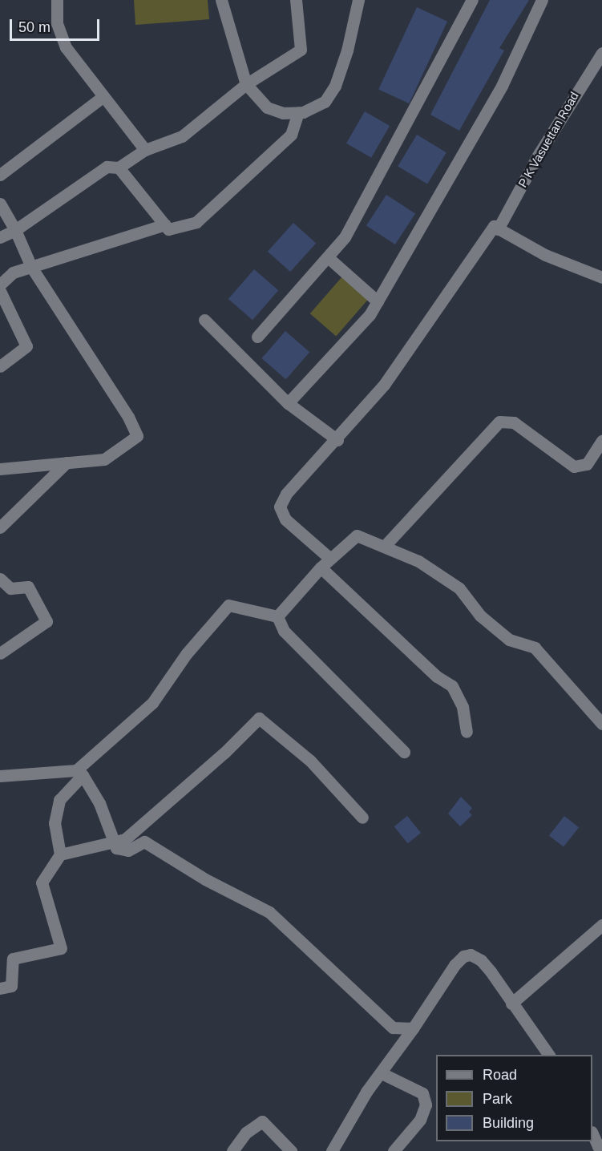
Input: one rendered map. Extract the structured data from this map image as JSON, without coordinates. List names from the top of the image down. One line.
{"streets":{"street":["P K Vasuettan Road"]},"legend":["Road","Park","Building"],"scale_bar":"50 m"}
